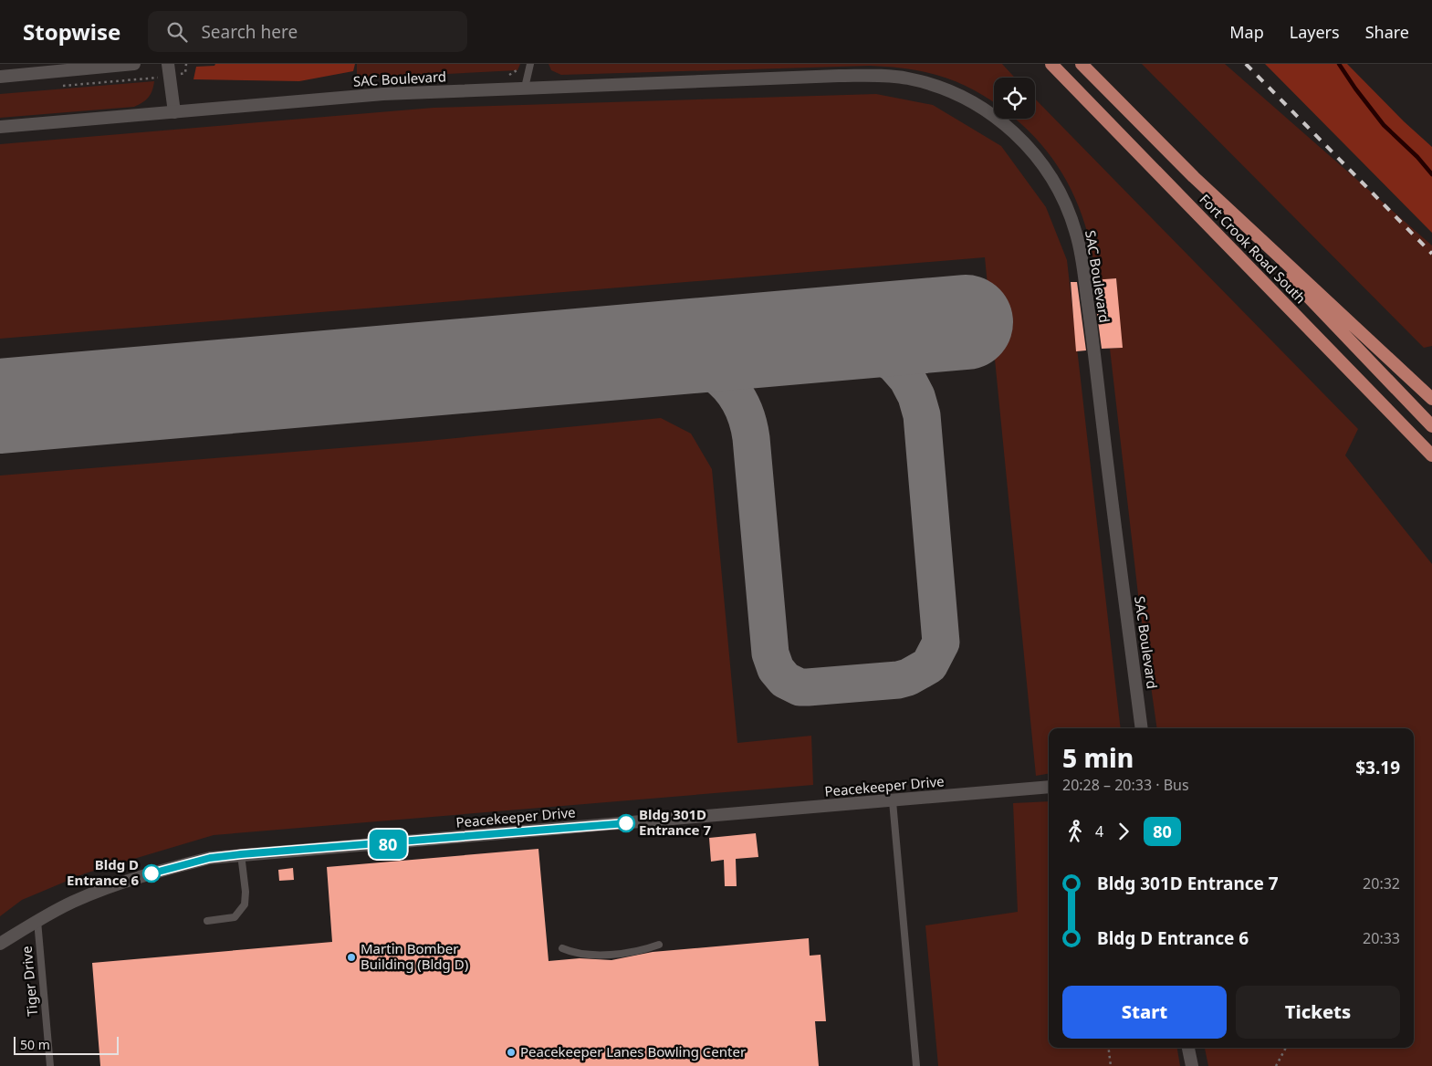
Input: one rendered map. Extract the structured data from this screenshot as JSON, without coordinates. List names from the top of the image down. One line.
{"streets":{"main road":["Fort Crook Road South"],"street":["SAC Boulevard","Peacekeeper Drive"],"lane":["Tiger Drive"]},"crossings":[["Peacekeeper Drive","Tiger Drive"]],"places":["Bldg 301D Entrance 7","Bldg D Entrance 6","Martin Bomber Building (Bldg D)","Peacekeeper Lanes Bowling Center"],"lines":["bus line 80"],"scale_bar":"50 m","page":{"header":"Stopwise","search":"Search here","nav":["Map","Layers","Share"],"on_map":"80","heading":["5 min","20:28 – 20:33 · Bus","$3.19"],"legs":["4","80"],"list":[{"name":"Bldg 301D Entrance 7","value":"20:32"},{"name":"Bldg D Entrance 6","value":"20:33"}],"buttons":["Start","Tickets"],"scale":"50 m"}}
